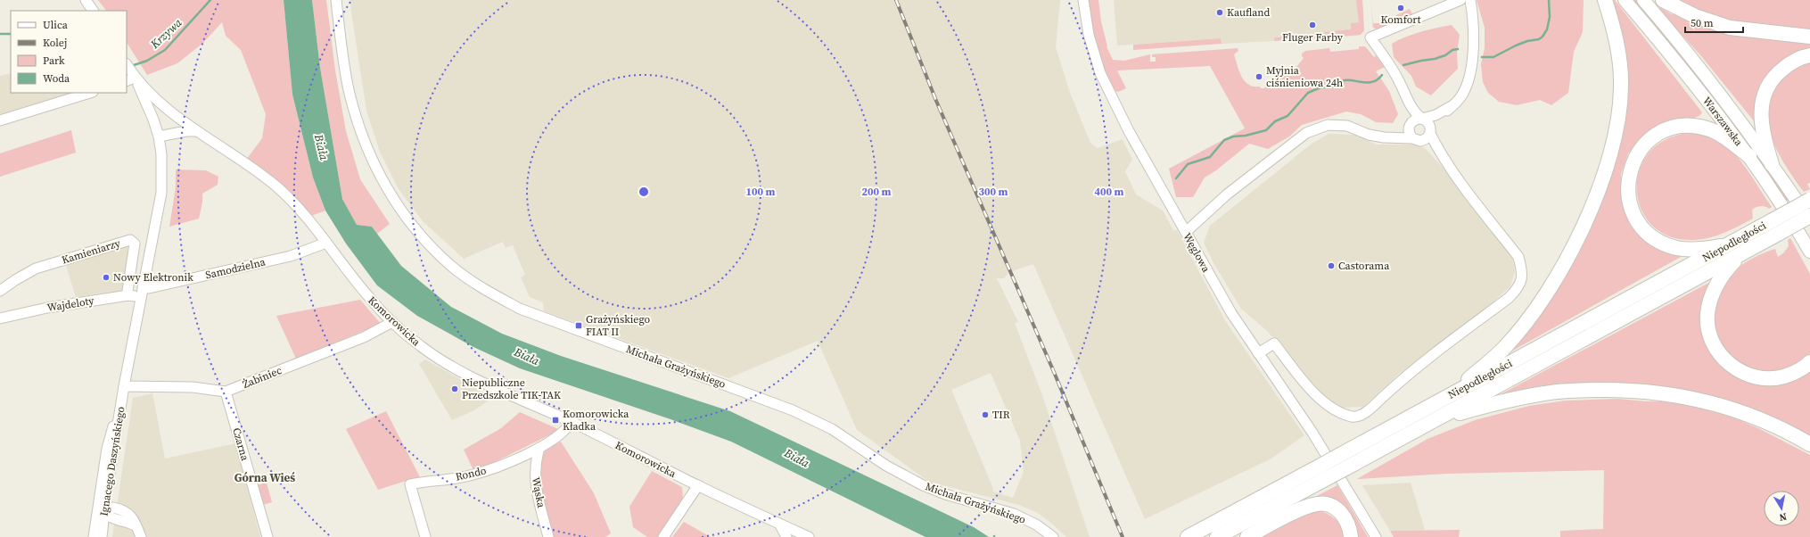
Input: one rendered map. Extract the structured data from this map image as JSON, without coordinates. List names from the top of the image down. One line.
{"streets":{"highway":["Niepodległości"],"main road":["Warszawska"],"street":["Kamieniarzy","Węglowa","Samodzielna","Wajdeloty","Komorowicka","Michała Grażyńskiego","Żabiniec","Czarna","Ignacego Daszyńskiego","Rondo","Wąska"]},"crossings":[["Warszawska","Niepodległości"],["Kamieniarzy","Wajdeloty"],["Samodzielna","Wajdeloty"],["Samodzielna","Komorowicka"],["Samodzielna","Ignacego Daszyńskiego"],["Wajdeloty","Ignacego Daszyńskiego"],["Komorowicka","Żabiniec"],["Komorowicka","Ignacego Daszyńskiego"],["Komorowicka","Rondo"],["Żabiniec","Czarna"],["Rondo","Wąska"]],"districts":["Górna Wieś"],"water":["Krzywa","Biała"],"places":{"other":["Komfort","Kaufland","Fluger Farby","Myjnia ciśnieniowa 24h","Castorama","Nowy Elektronik","Niepubliczne Przedszkole TIK-TAK","TIR"],"transit":["Grażyńskiego FIAT II","Komorowicka Kładka"]},"legend":["Ulica","Kolej","Park","Woda"],"scale_bar":"50 m","north":"bottom","rings":["100 m","200 m","300 m","400 m"]}
